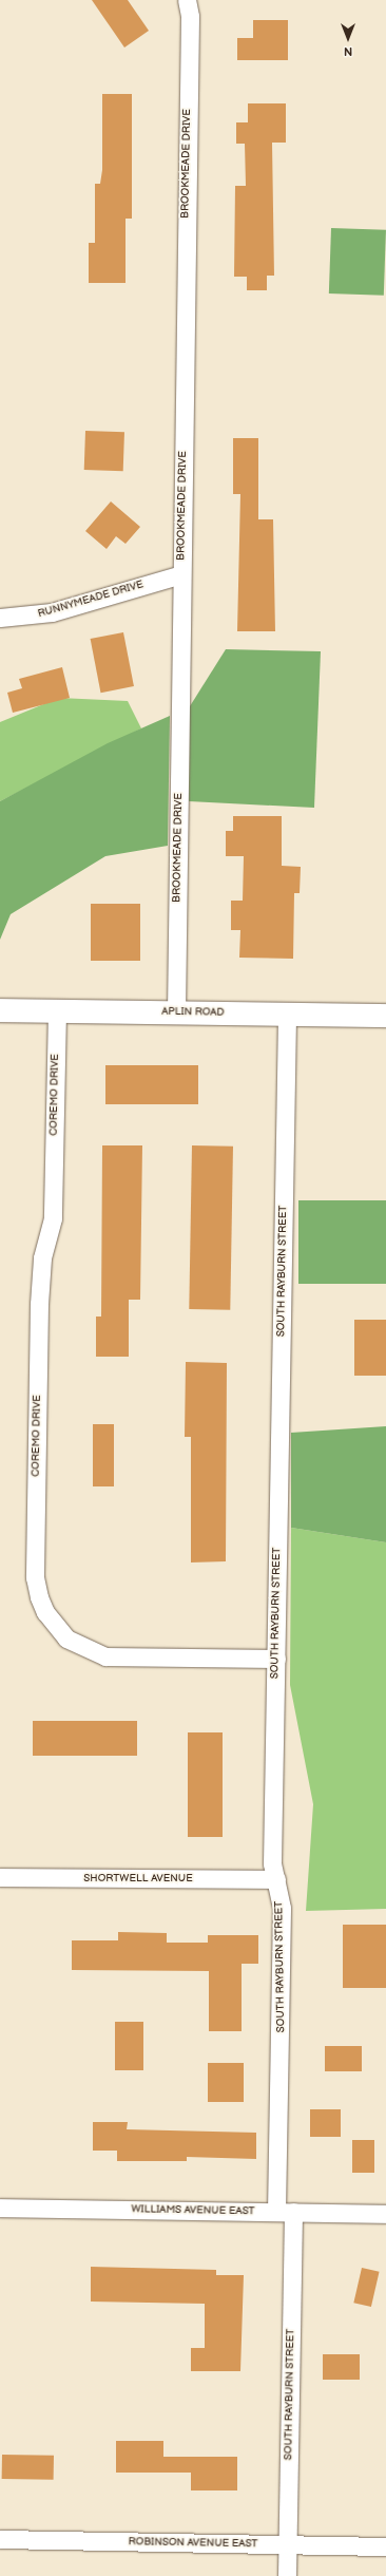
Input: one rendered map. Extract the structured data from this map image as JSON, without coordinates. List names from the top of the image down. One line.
{"streets":{"street":["BROOKMEADE DRIVE","RUNNYMEADE DRIVE","APLIN ROAD","COREMO DRIVE","SOUTH RAYBURN STREET","SHORTWELL AVENUE","WILLIAMS AVENUE EAST","ROBINSON AVENUE EAST"]},"crossings":[["BROOKMEADE DRIVE","RUNNYMEADE DRIVE"],["BROOKMEADE DRIVE","APLIN ROAD"],["APLIN ROAD","COREMO DRIVE"],["APLIN ROAD","SOUTH RAYBURN STREET"],["COREMO DRIVE","SOUTH RAYBURN STREET"],["SOUTH RAYBURN STREET","SHORTWELL AVENUE"],["SOUTH RAYBURN STREET","WILLIAMS AVENUE EAST"],["SOUTH RAYBURN STREET","ROBINSON AVENUE EAST"]],"north":"bottom"}
